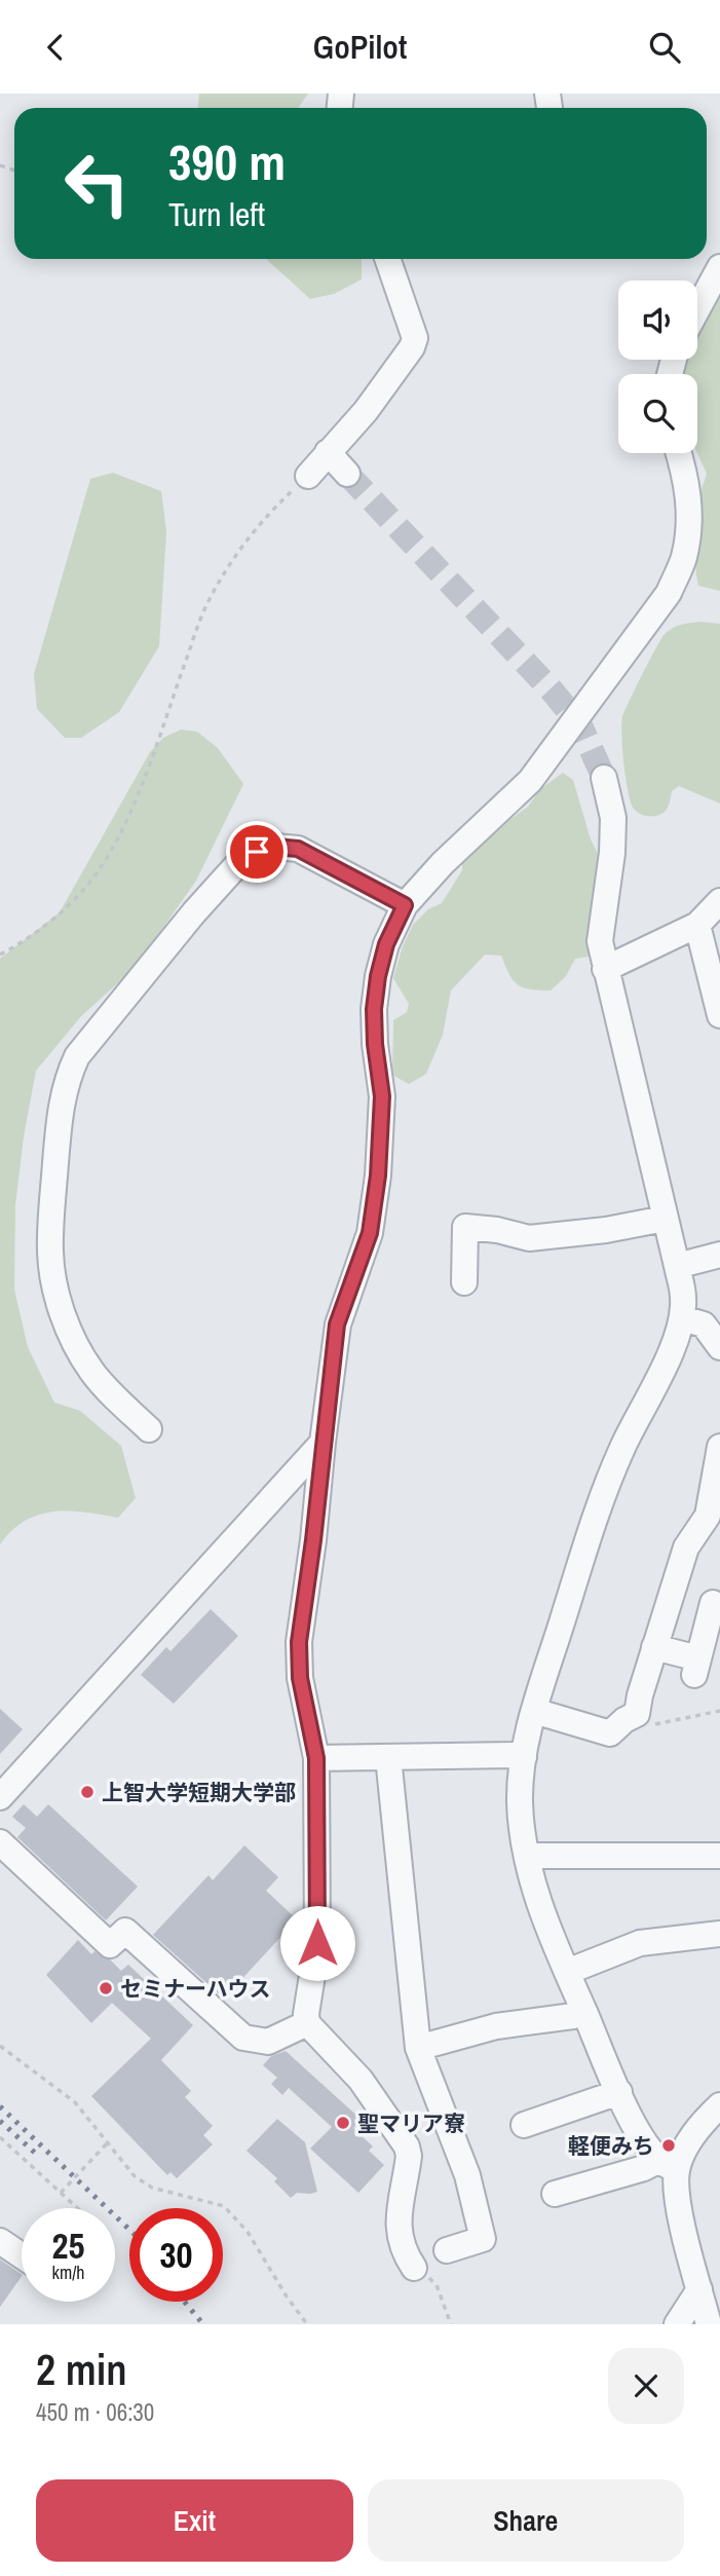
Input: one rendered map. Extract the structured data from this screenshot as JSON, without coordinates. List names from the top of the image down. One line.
{"places":["上智大学短期大学部","セミナーハウス","聖マリア寮","軽便みち"],"page":{"header":"GoPilot","turn":["390 m","Turn left"],"speed":"25 km/h","limit":"30","heading":["2 min","450 m · 06:30"],"buttons":["Exit","Share"]}}
